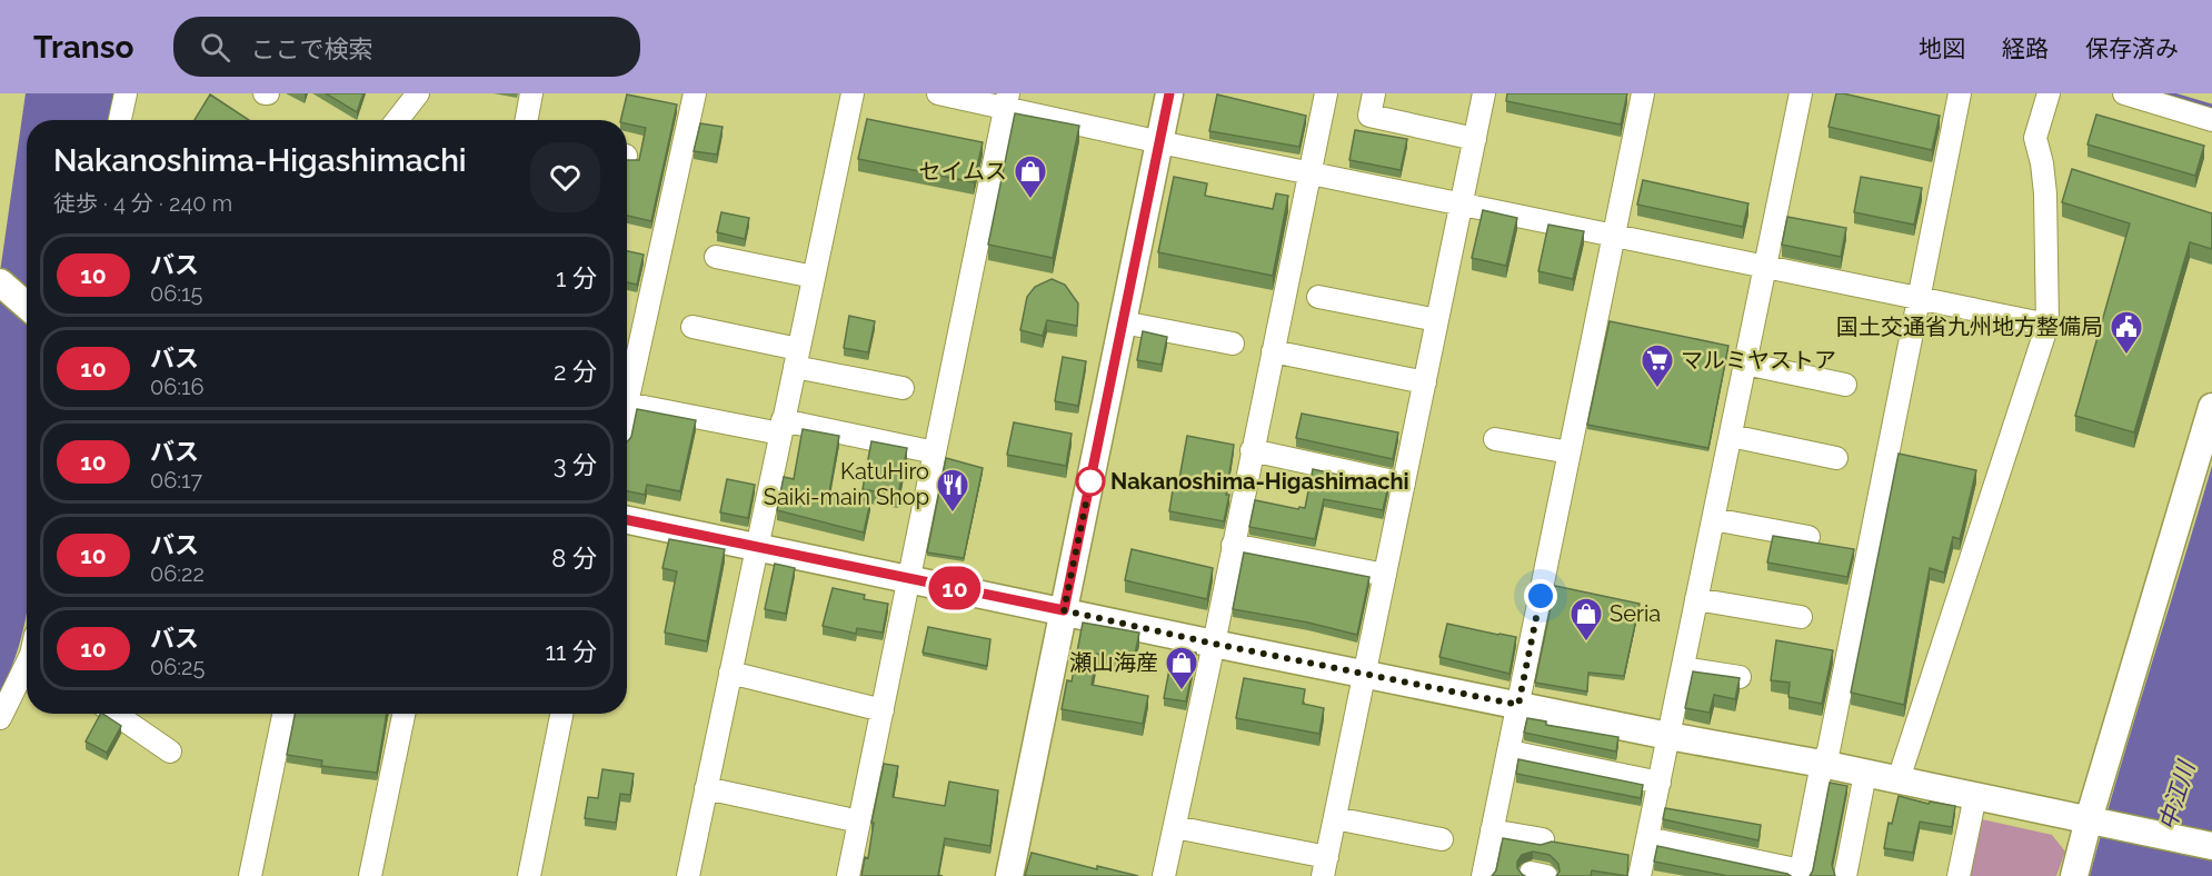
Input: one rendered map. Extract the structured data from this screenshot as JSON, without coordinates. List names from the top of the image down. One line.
{"water":["中江川"],"places":{"shop":["セイムス","Seria","瀬山海産"],"public building":["国土交通省九州地方整備局"],"supermarket":["マルミヤストア"],"other":["Nakanoshima-Higashimachi"],"restaurant":["KatuHiro Saiki-main Shop"]},"lines":["bus line 10"],"page":{"header":"Transo","search":"ここで検索","nav":["地図","経路","保存済み"],"on_map":"10","heading":["Nakanoshima-Higashimachi","徒歩 · 4 分 · 240 m"],"list":[{"mark":"10","name":"バス","note":"06:15","value":"1 分"},{"mark":"10","name":"バス","note":"06:16","value":"2 分"},{"mark":"10","name":"バス","note":"06:17","value":"3 分"},{"mark":"10","name":"バス","note":"06:22","value":"8 分"},{"mark":"10","name":"バス","note":"06:25","value":"11 分"}]}}
